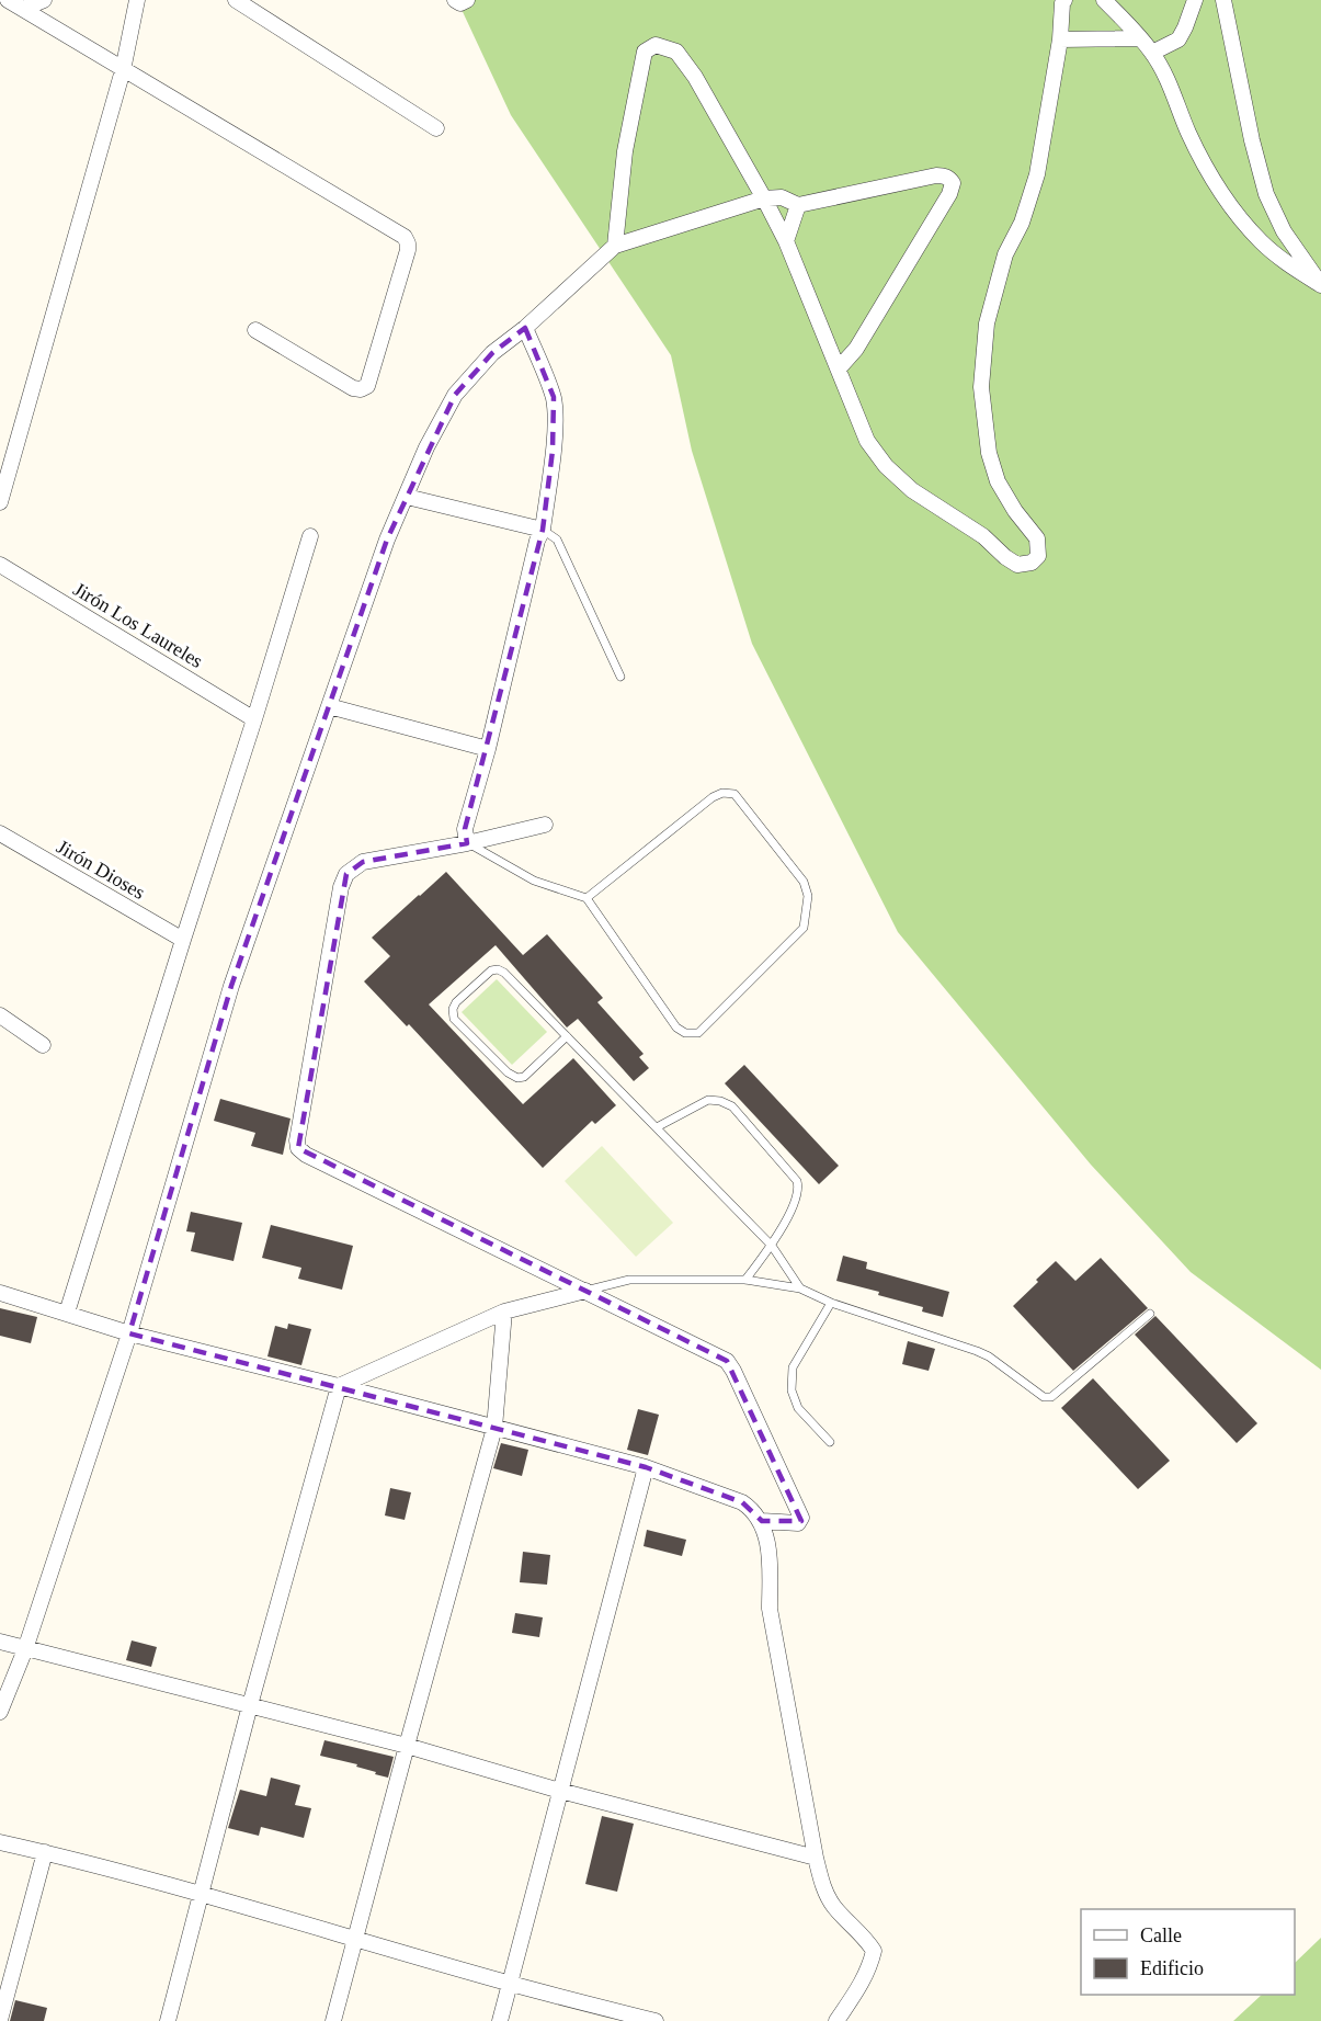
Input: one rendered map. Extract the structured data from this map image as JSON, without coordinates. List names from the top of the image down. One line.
{"streets":{"street":["Jirón Los Laureles","Jirón Dioses"]},"legend":["Calle","Edificio"]}
